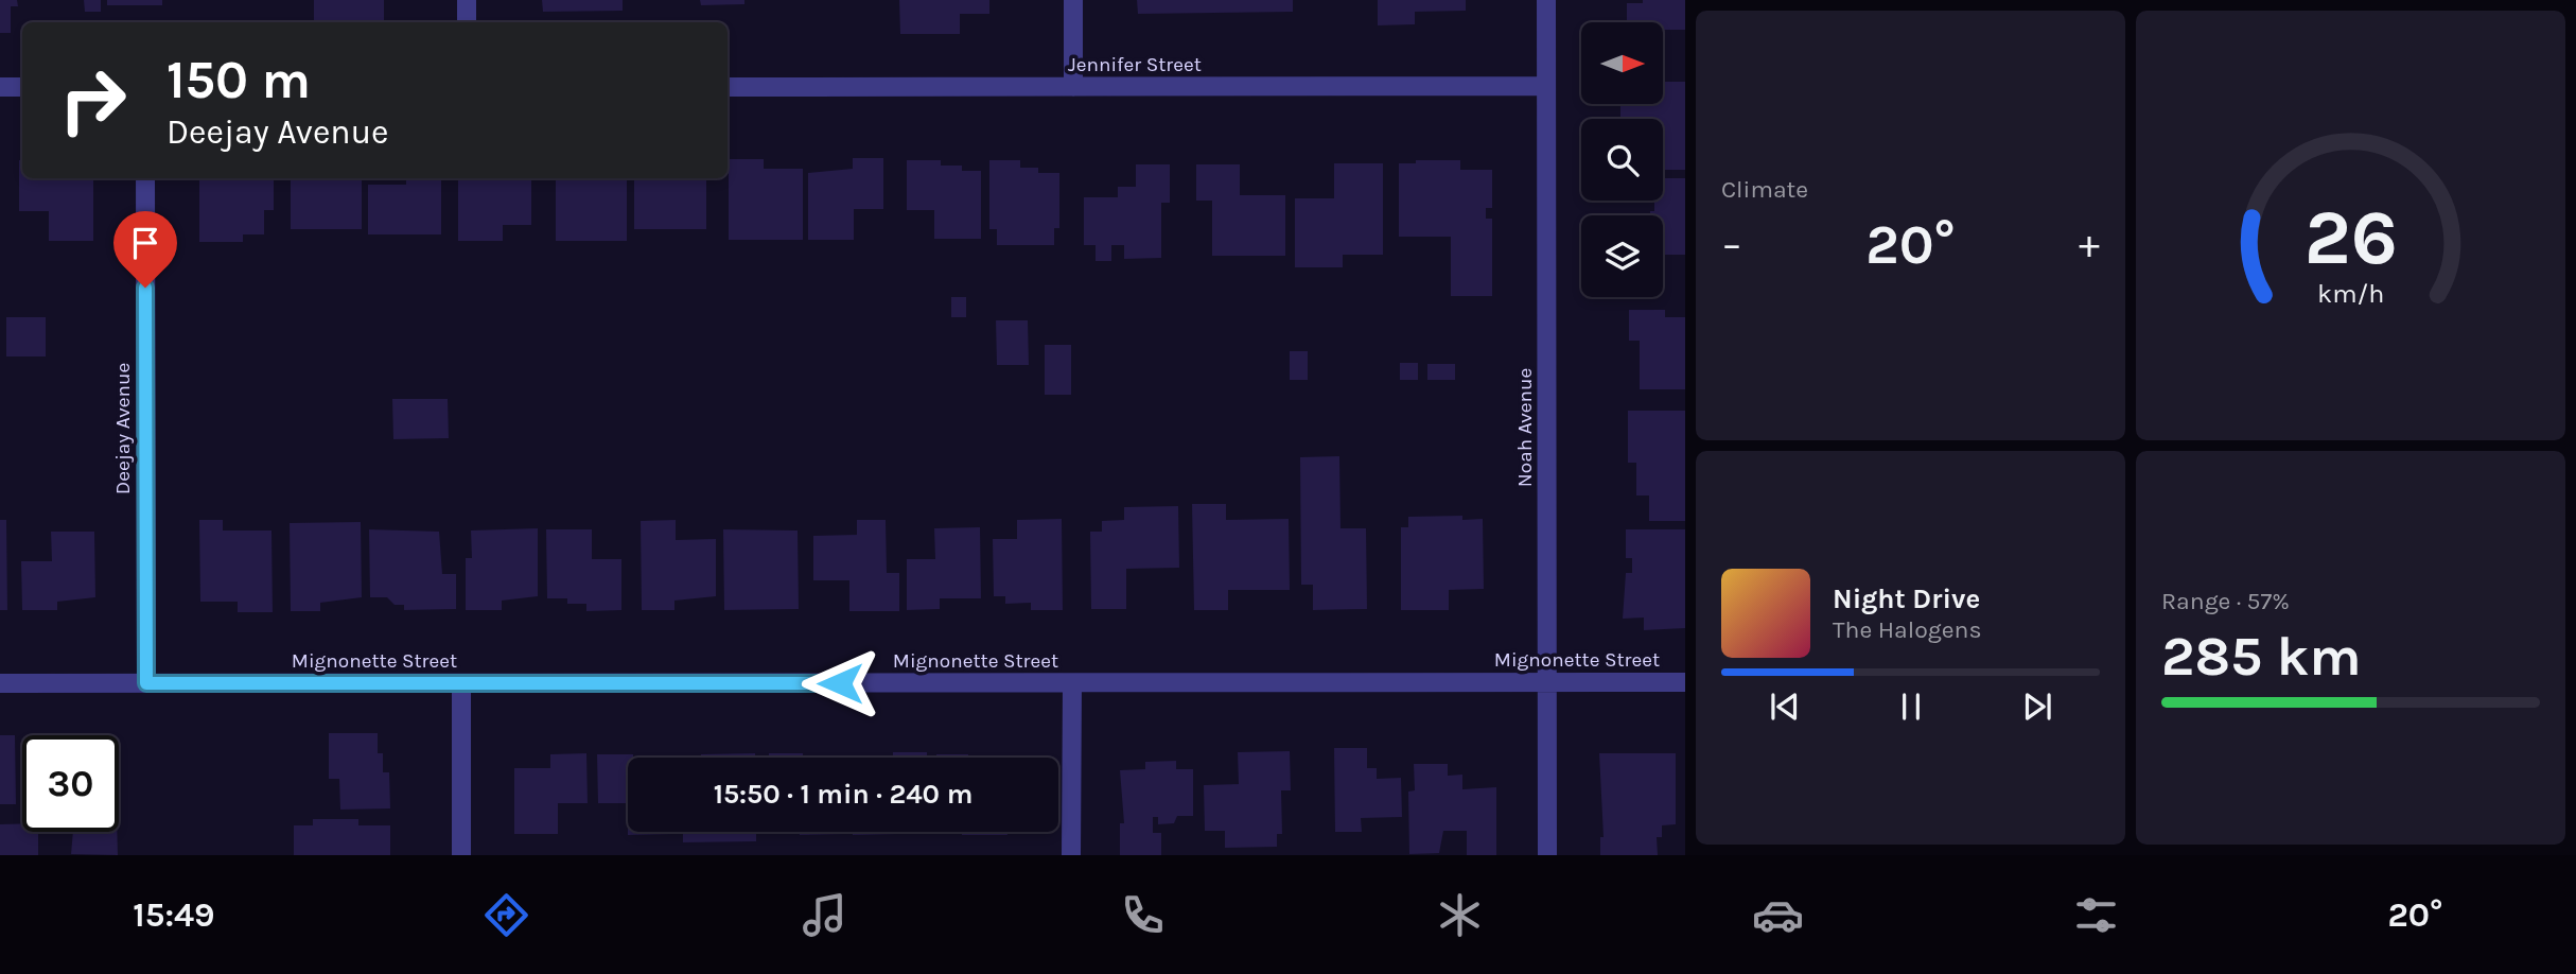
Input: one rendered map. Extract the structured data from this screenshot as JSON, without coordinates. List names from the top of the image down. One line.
{"streets":{"street":["Jennifer Street","Noah Avenue","Deejay Avenue","Mignonette Street"]},"crossings":[["Jennifer Street","Noah Avenue"],["Noah Avenue","Mignonette Street"],["Deejay Avenue","Mignonette Street"]],"north":"right","page":{"tile":["Climate",["Range · 57%","285 km"]],"turn":["150 m","Deejay Avenue"],"heat":["−","20°","+"],"song":["Night Drive","The Halogens"],"limit":"30","trip":"15:50 · 1 min · 240 m","tabs":["15:49","20°"],"gauge":["26","km/h"]}}
